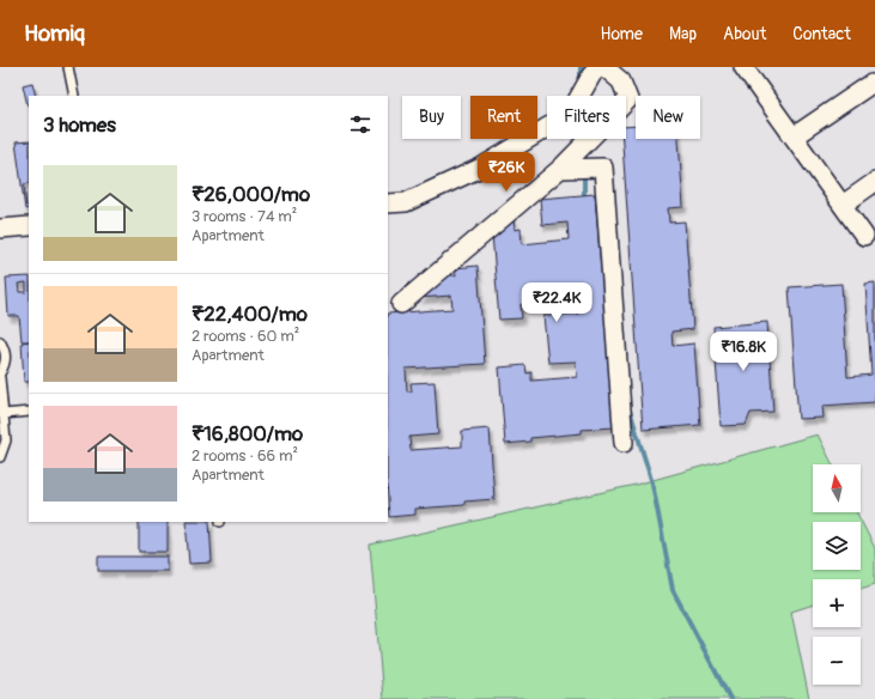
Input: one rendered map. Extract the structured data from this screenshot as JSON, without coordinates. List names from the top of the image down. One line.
{"north":"top","page":{"header":"Homiq","nav":["Home","Map","About","Contact"],"chip":["Buy","Rent","Filters","New"],"heading":"3 homes","price":["₹26K","₹22.4K","₹16.8K"],"list":[{"name":"₹26,000/mo","note":"3 rooms · 74 m² · Apartment"},{"name":"₹22,400/mo","note":"2 rooms · 60 m² · Apartment"},{"name":"₹16,800/mo","note":"2 rooms · 66 m² · Apartment"}],"map_buttons":["+","−"]}}
